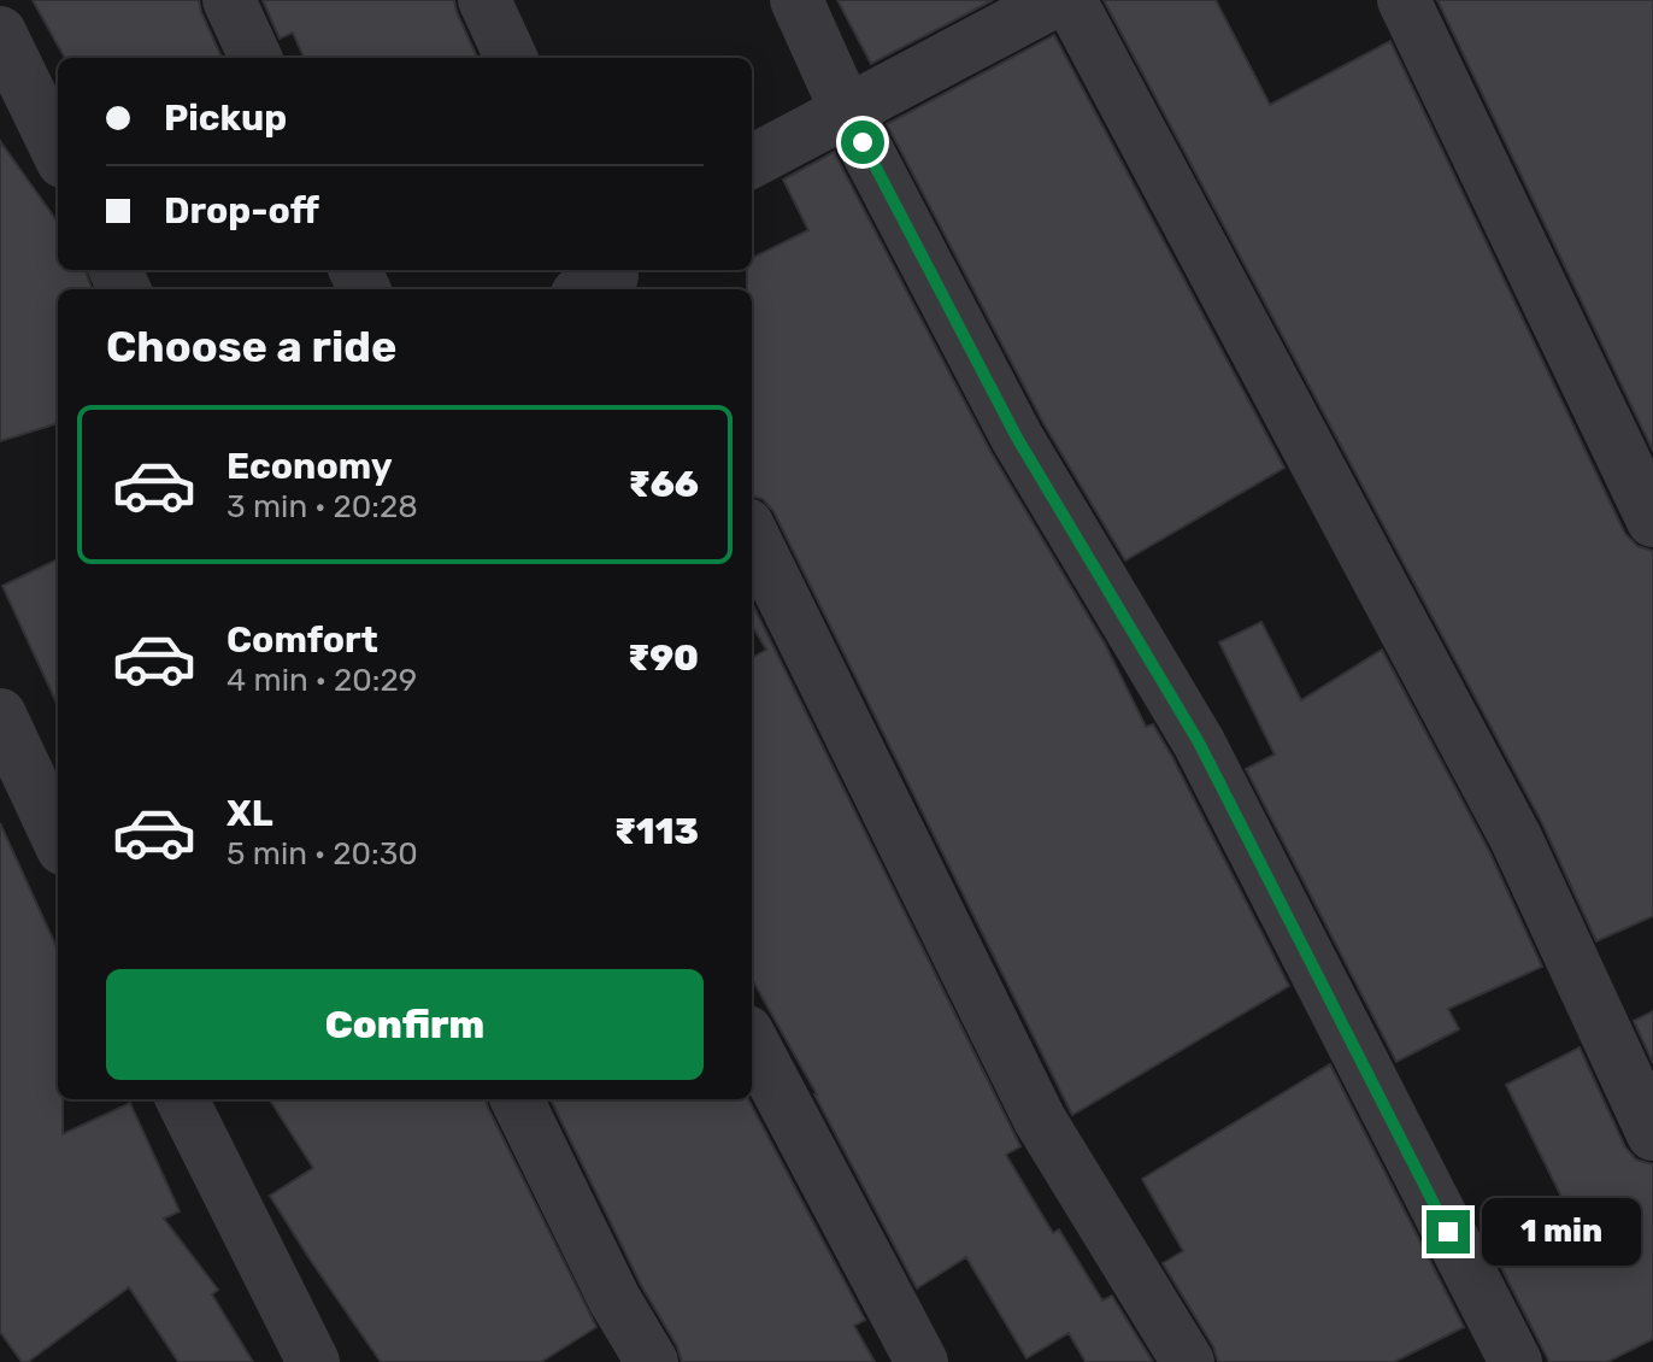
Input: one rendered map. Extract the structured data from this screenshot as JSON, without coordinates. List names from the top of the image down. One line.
{"page":{"banner":["Pickup","Drop-off"],"heading":"Choose a ride","list":[{"name":"Economy","note":"3 min · 20:28","value":"₹66"},{"name":"Comfort","note":"4 min · 20:29","value":"₹90"},{"name":"XL","note":"5 min · 20:30","value":"₹113"}],"buttons":"Confirm","bubble":"1 min"}}
